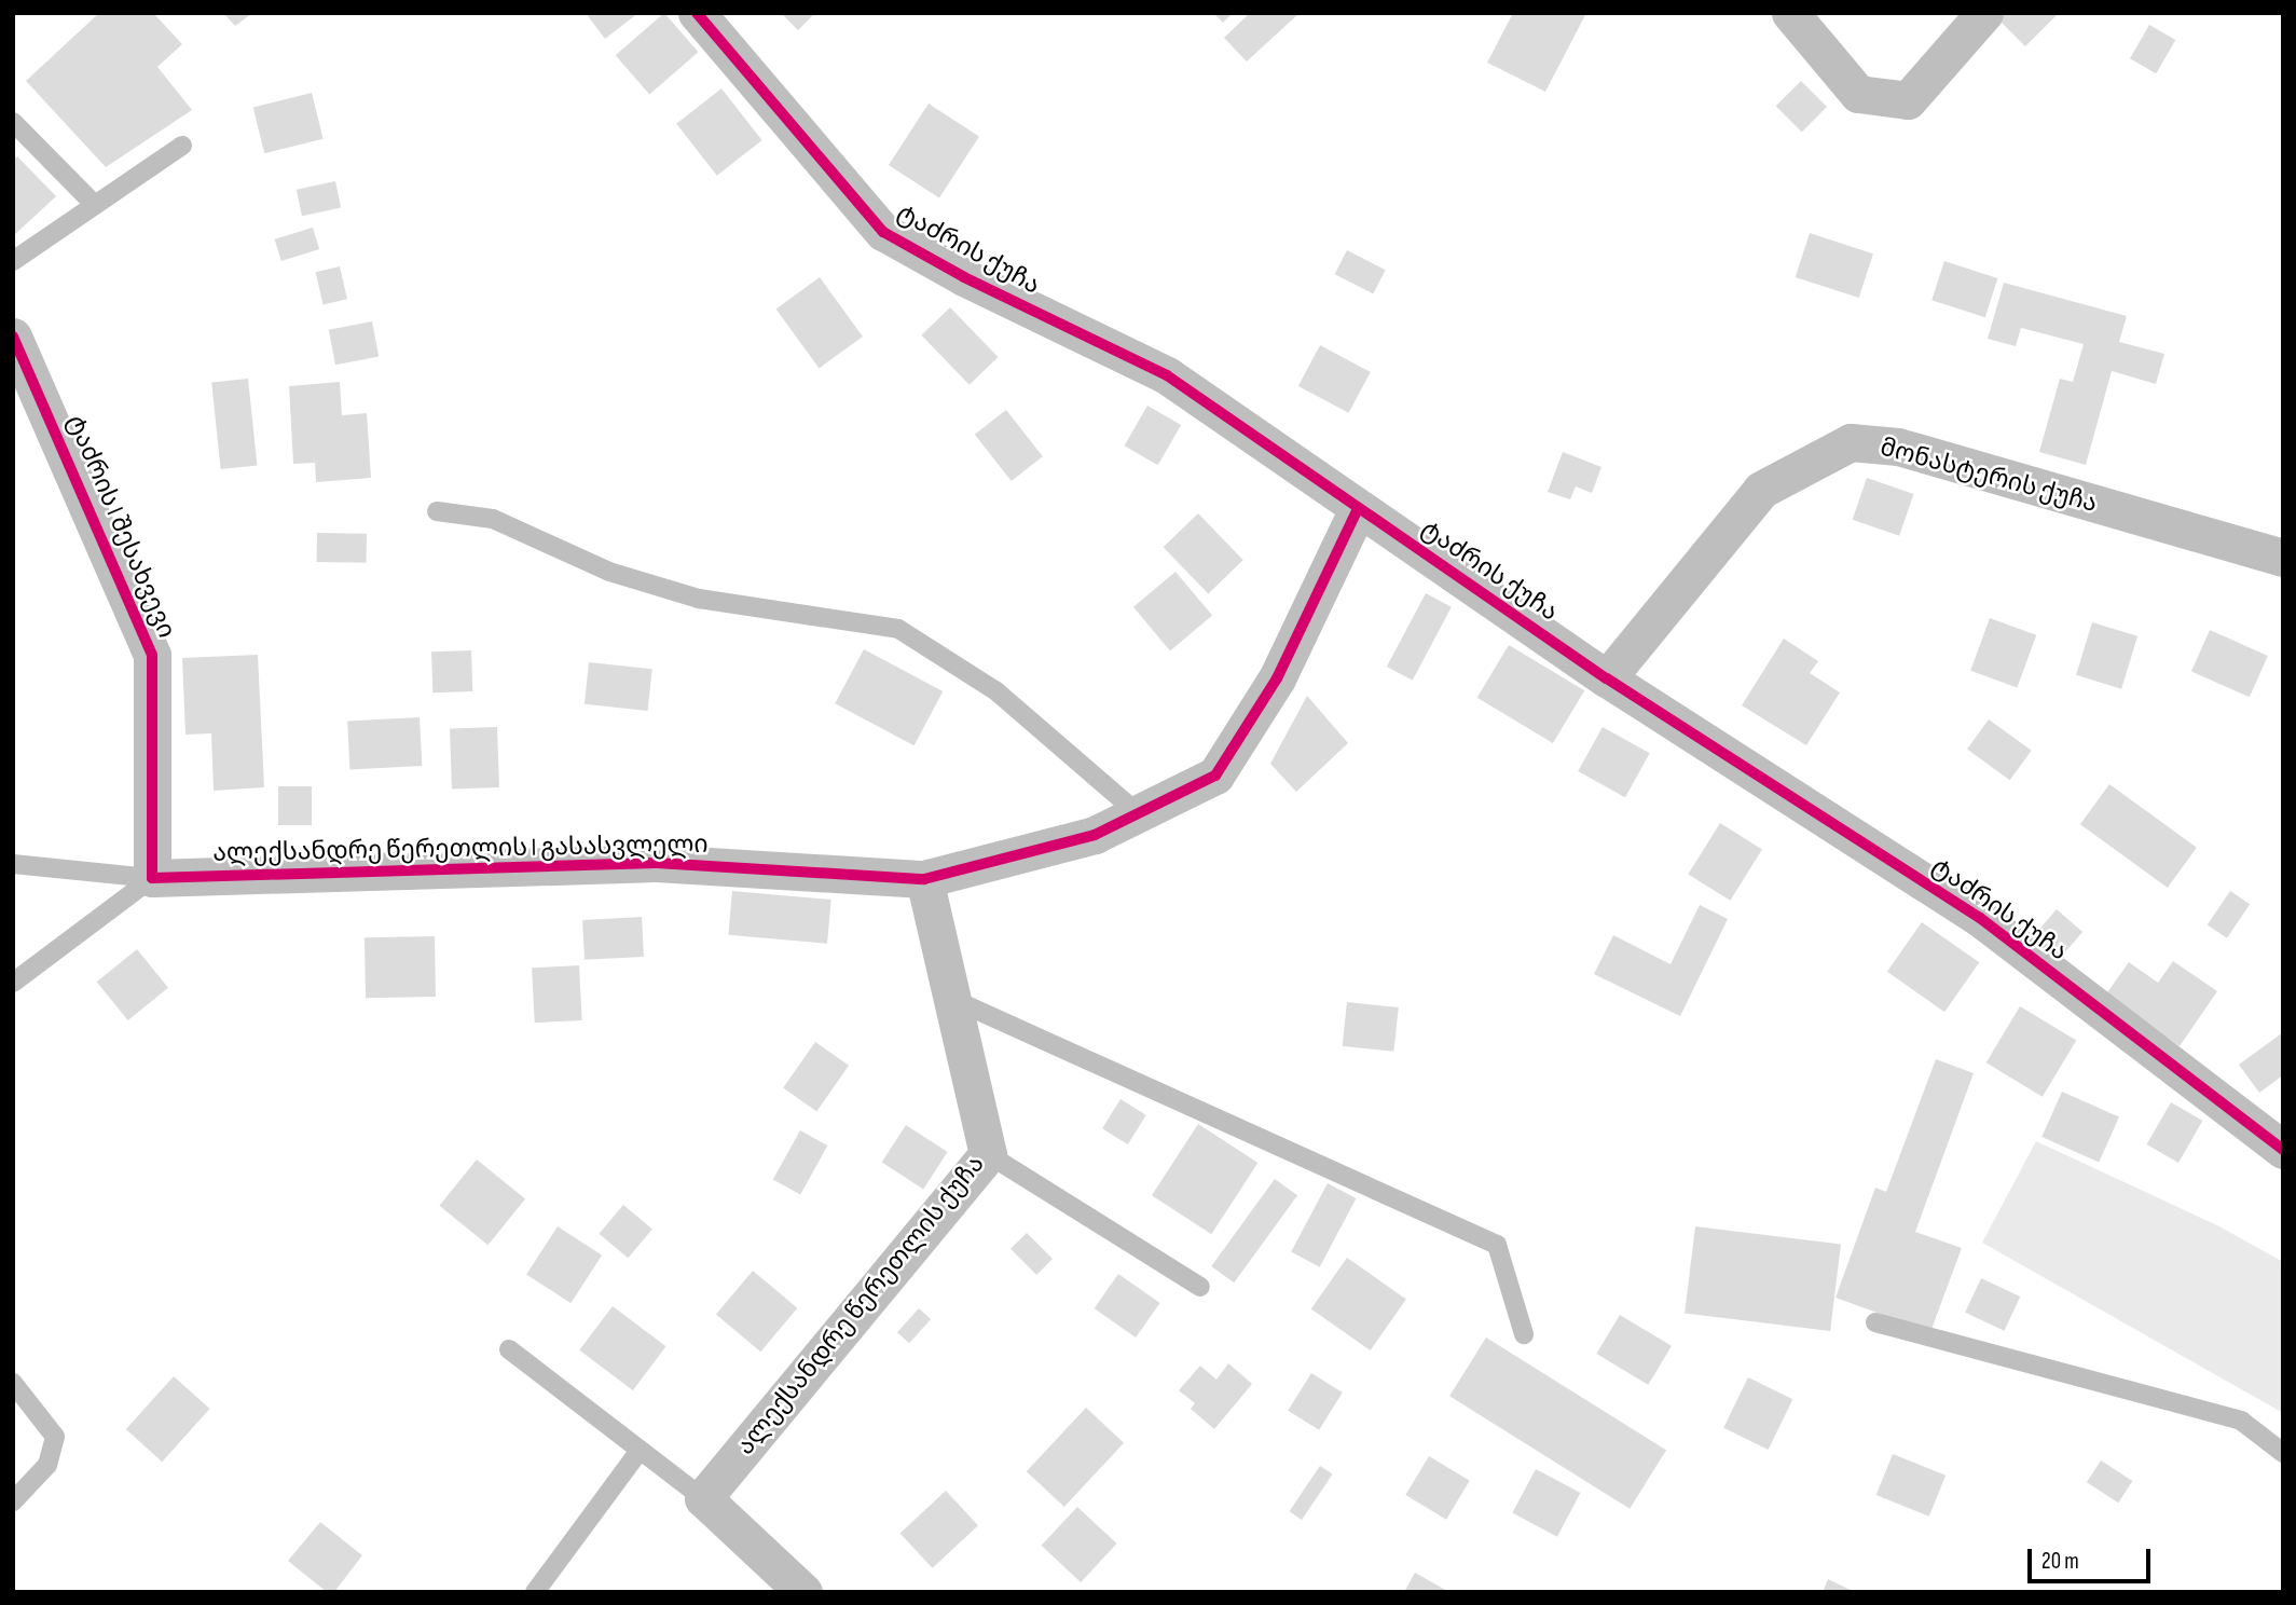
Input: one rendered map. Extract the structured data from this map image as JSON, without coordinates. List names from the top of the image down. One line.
{"streets":{"street":["ტაძრის ქუჩა","მონასტერის ქუჩა","ტაძრის I შესახვევი","ალექსანდრე წერეთლის I გასასვლელი","ალექსანდრე წერეთლის ქუჩა"]},"crossings":[["ტაძრის ქუჩა","მონასტერის ქუჩა"],["ტაძრის ქუჩა","ალექსანდრე წერეთლის I გასასვლელი"],["ტაძრის I შესახვევი","ალექსანდრე წერეთლის I გასასვლელი"],["ალექსანდრე წერეთლის I გასასვლელი","ალექსანდრე წერეთლის ქუჩა"]],"scale_bar":"20 m"}
